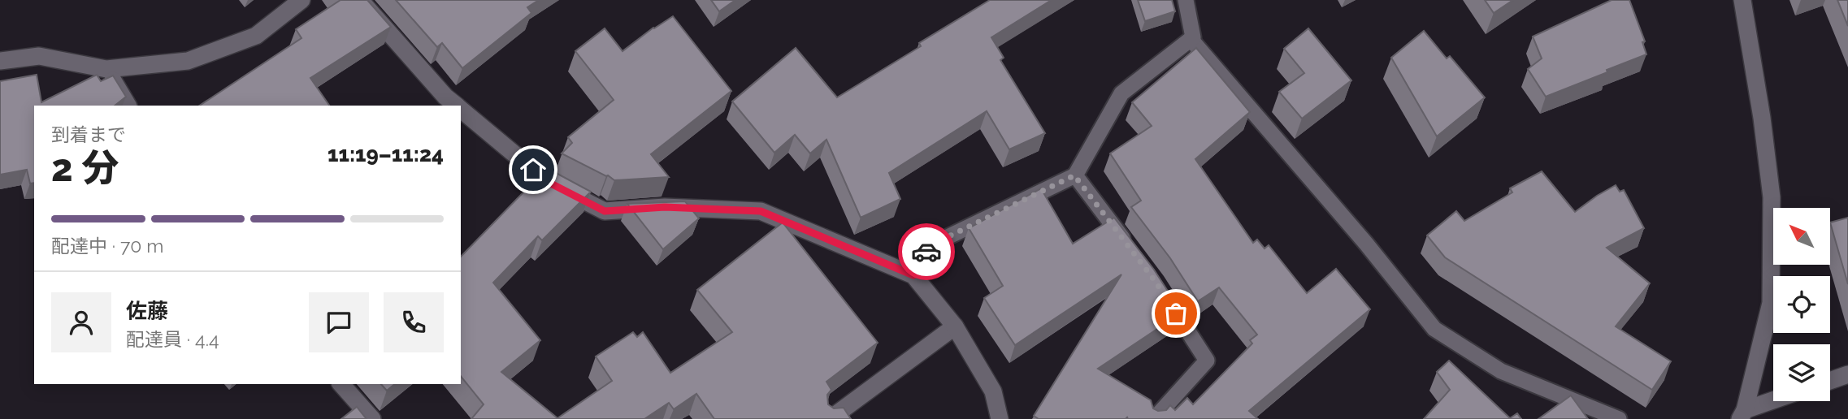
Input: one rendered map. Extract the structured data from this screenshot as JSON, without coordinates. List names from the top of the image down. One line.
{"north":"top left","page":{"heading":["2 分","到着まで","11:19–11:24"],"panel":["佐藤","配達員 · 4.4"],"bar":"配達中 · 70 m"}}
